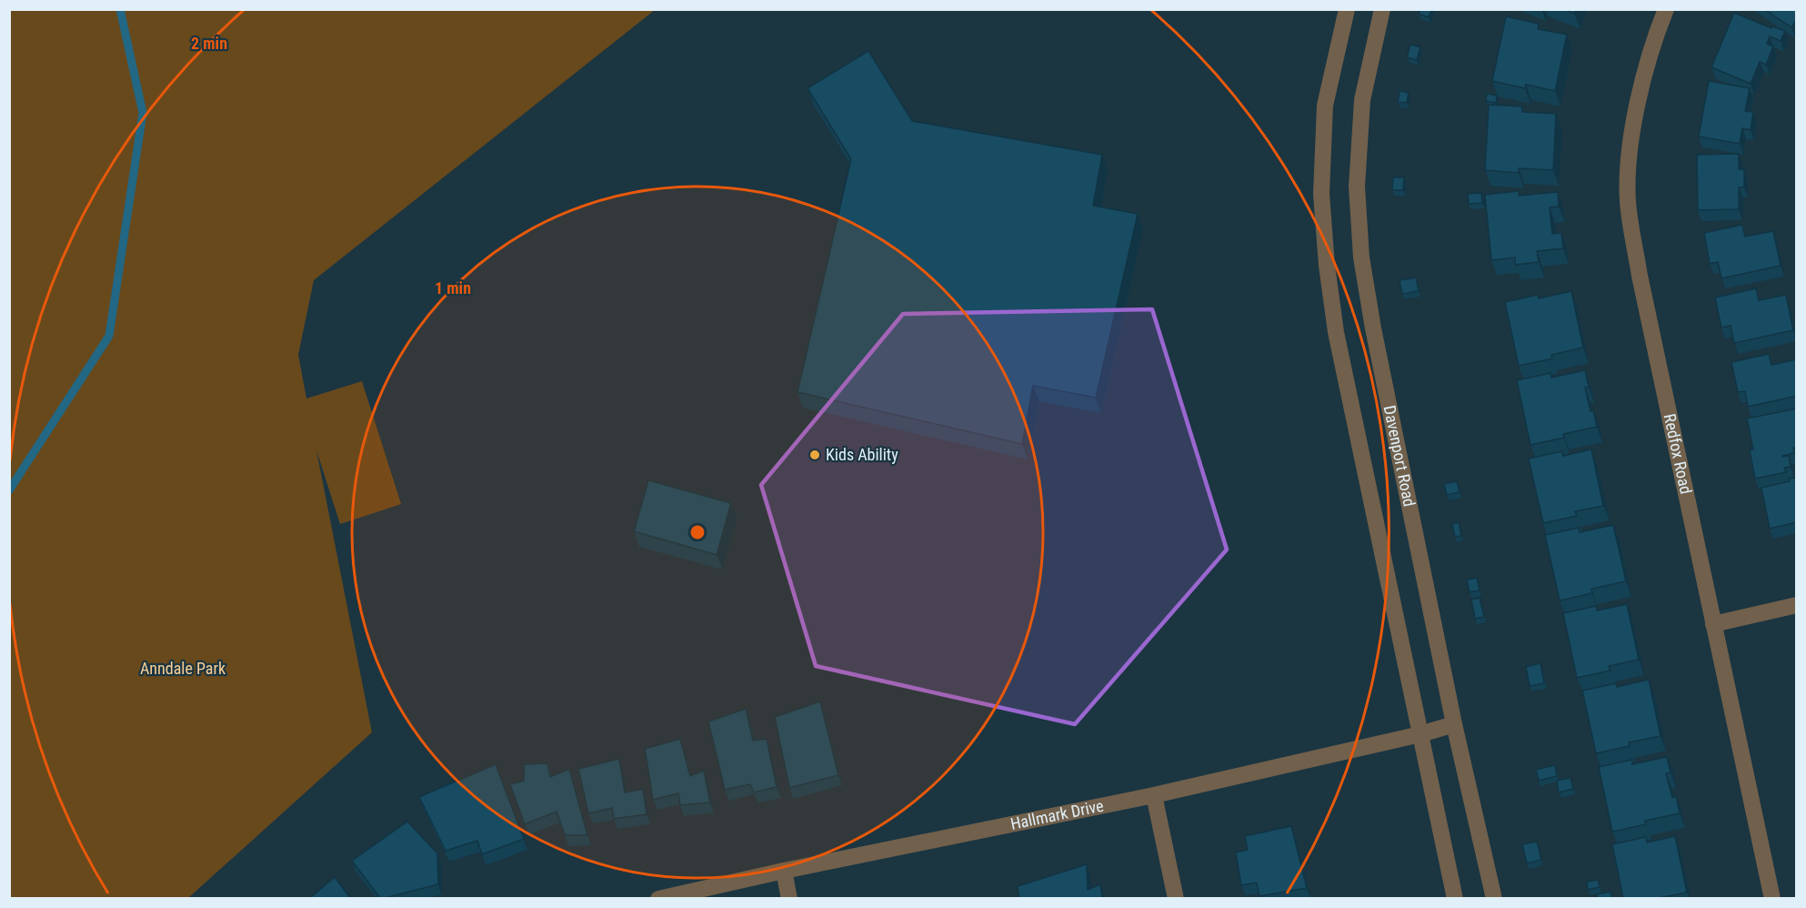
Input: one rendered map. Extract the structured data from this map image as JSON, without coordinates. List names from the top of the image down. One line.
{"streets":{"street":["Redfox Road","Davenport Road","Hallmark Drive"]},"crossings":[["Davenport Road","Hallmark Drive"]],"parks":["Anndale Park"],"places":["Kids Ability"],"rings":["2 min","1 min"]}
